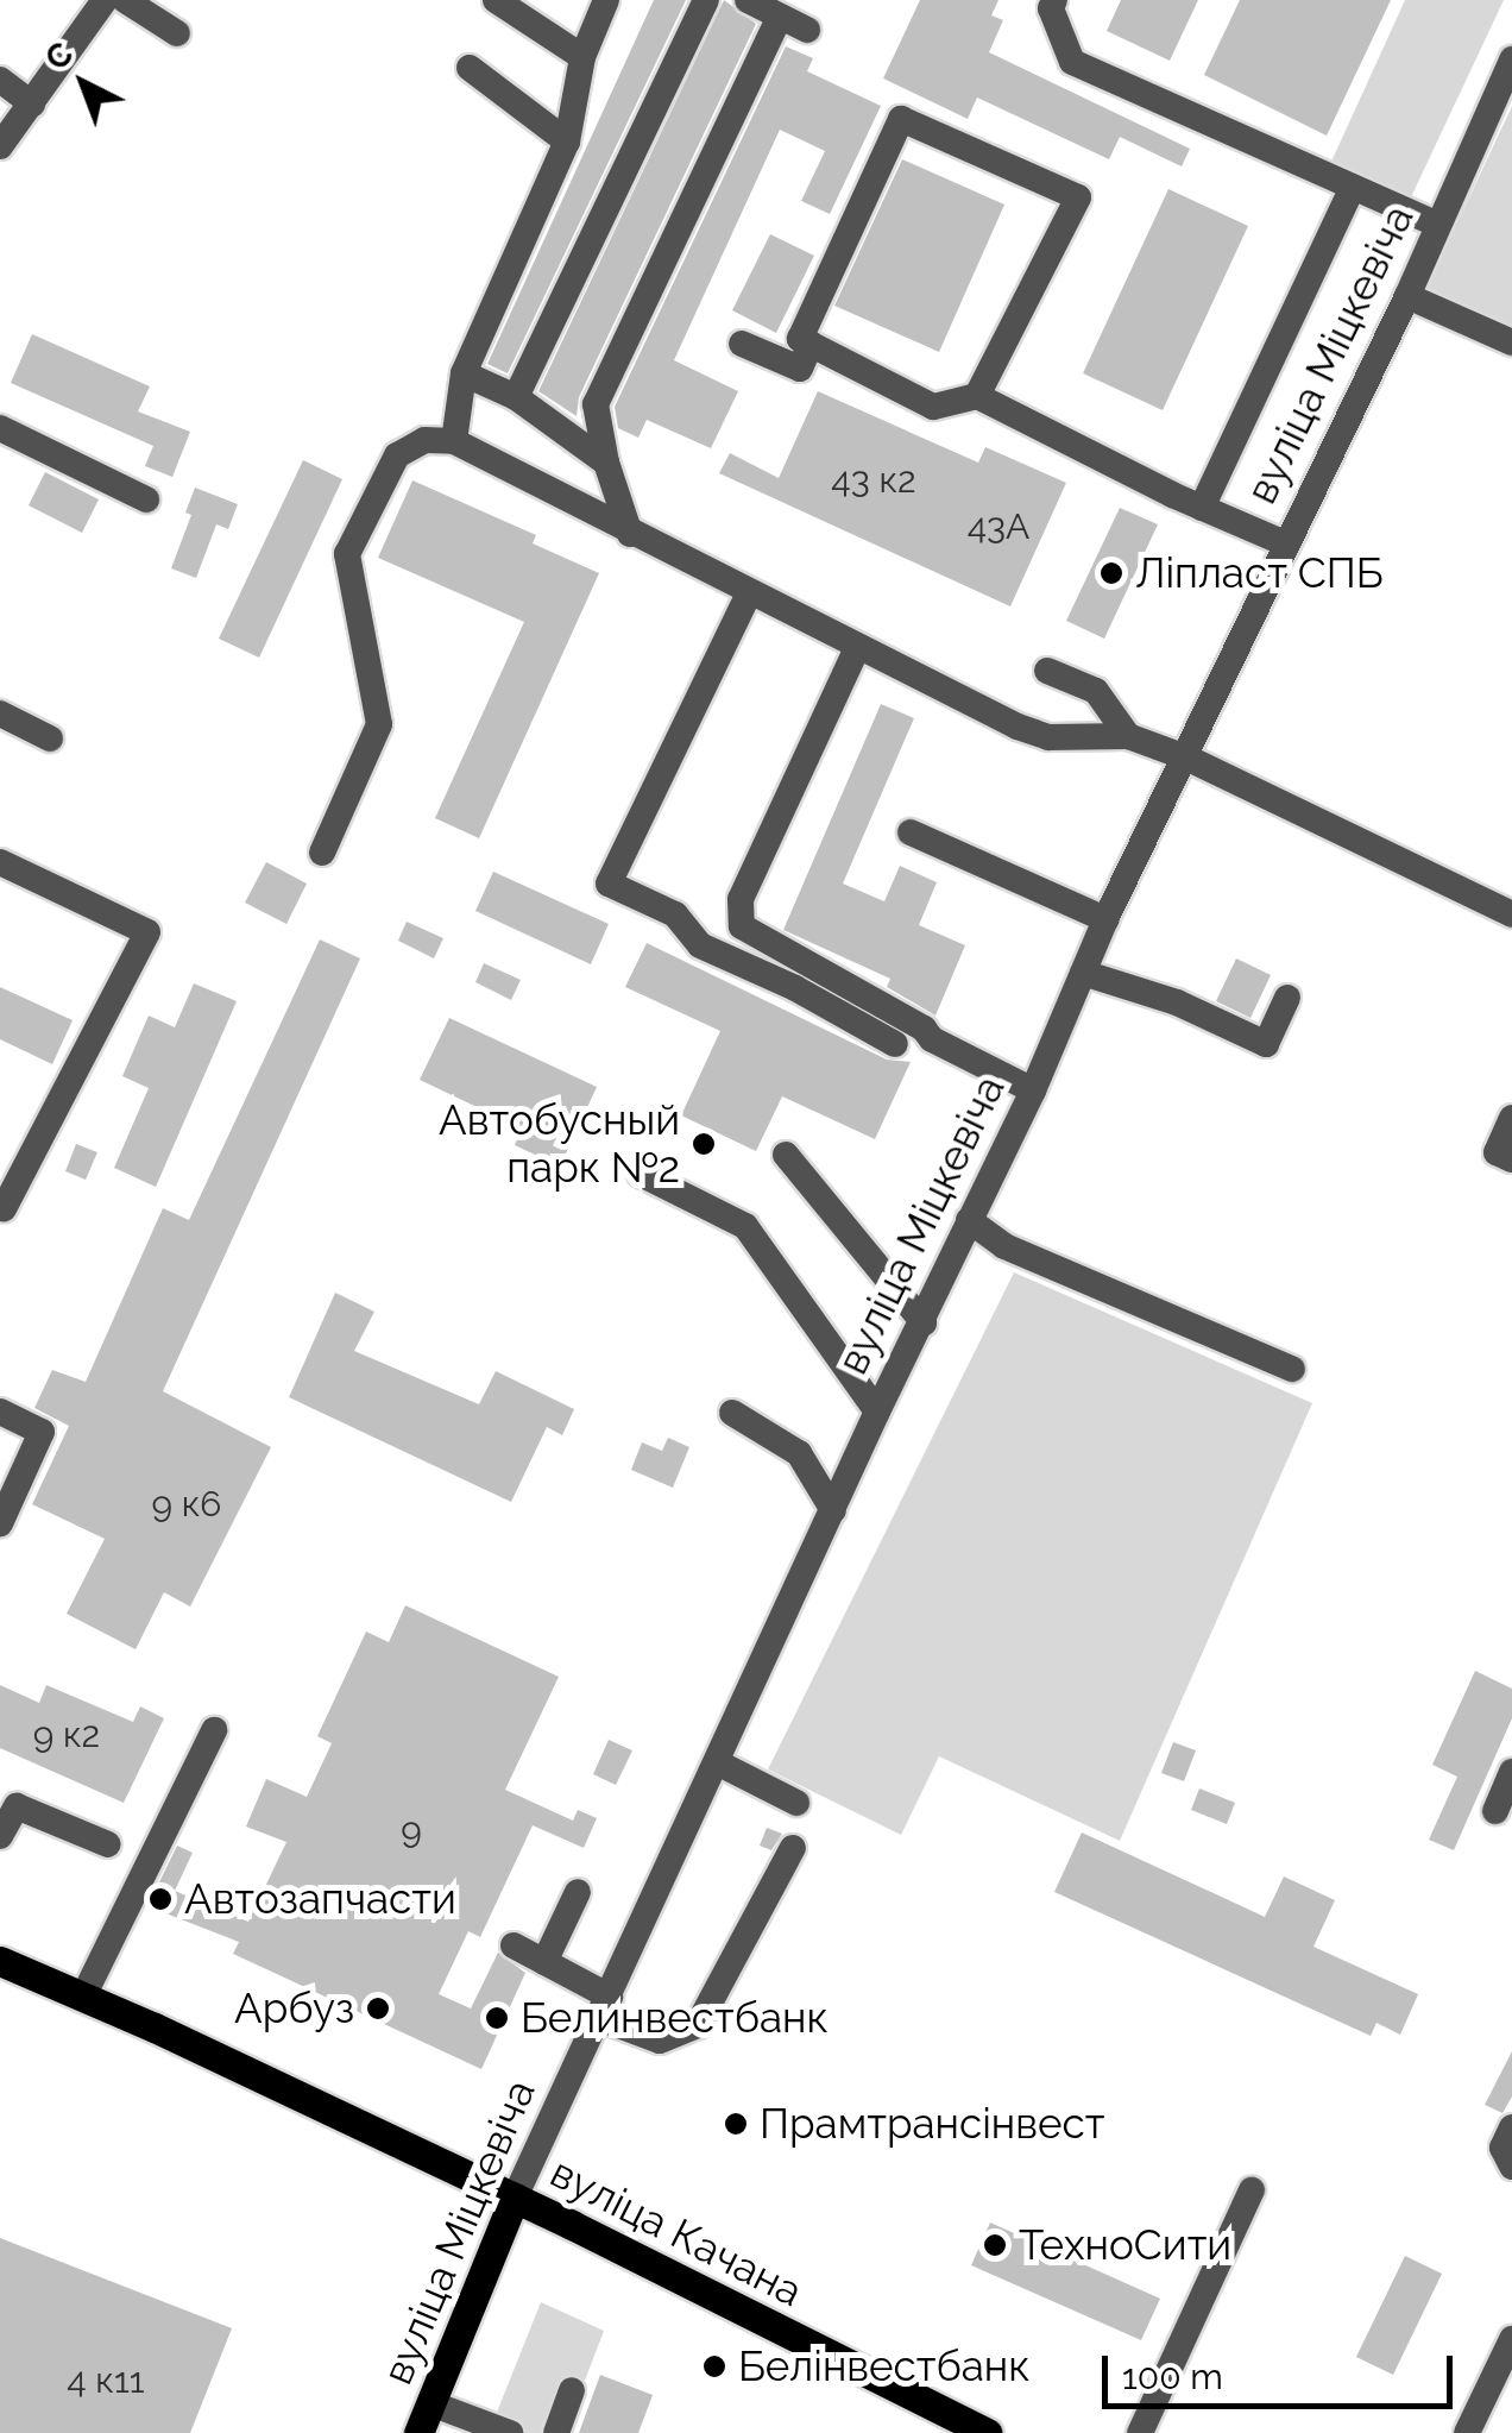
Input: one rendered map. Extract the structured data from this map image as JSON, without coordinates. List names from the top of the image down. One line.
{"streets":{"main road":["вуліца Міцкевіча","вуліца Качана"]},"crossings":[["вуліца Міцкевіча","вуліца Качана"]],"places":["Ліпласт СПБ","Автобусный парк №2","Автозапчасти","Арбуз","Белинвестбанк","Прамтрансінвест","ТехноСити","Белінвестбанк"],"house_numbers":["43 к2","43А","9 к6","9 к2","9","4 к11"],"scale_bar":"100 m","north":"top left"}
